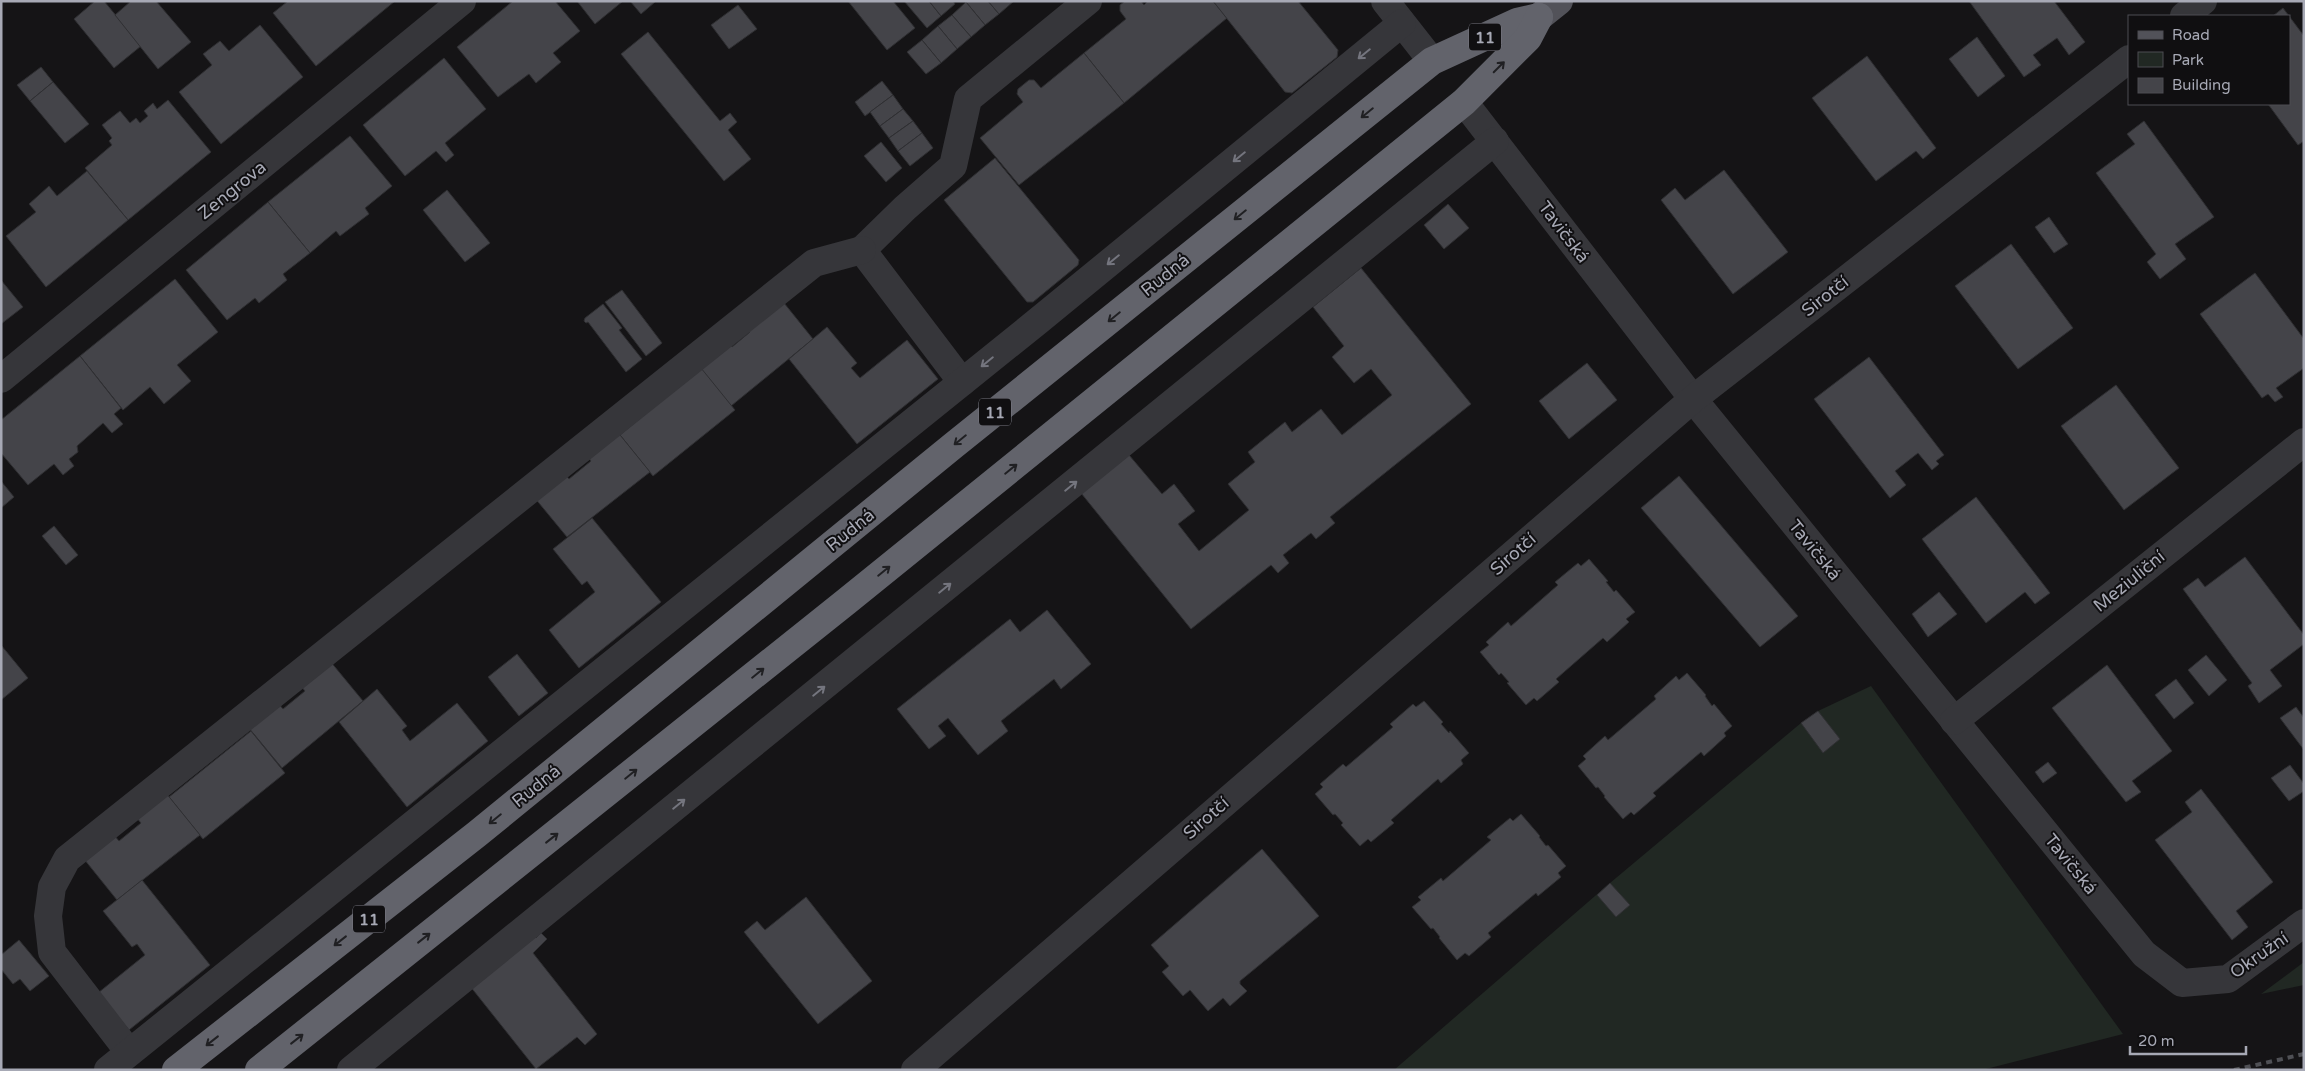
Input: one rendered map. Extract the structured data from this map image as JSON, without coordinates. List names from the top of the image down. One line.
{"streets":{"highway":["11","Rudná"],"street":["Zengrova","Tavičská","Sirotčí","Meziuliční","Okružní"]},"crossings":[["Tavičská","Rudná"],["Tavičská","Sirotčí"],["Tavičská","Meziuliční"],["Tavičská","Okružní"]],"legend":["Road","Park","Building"],"scale_bar":"20 m"}
